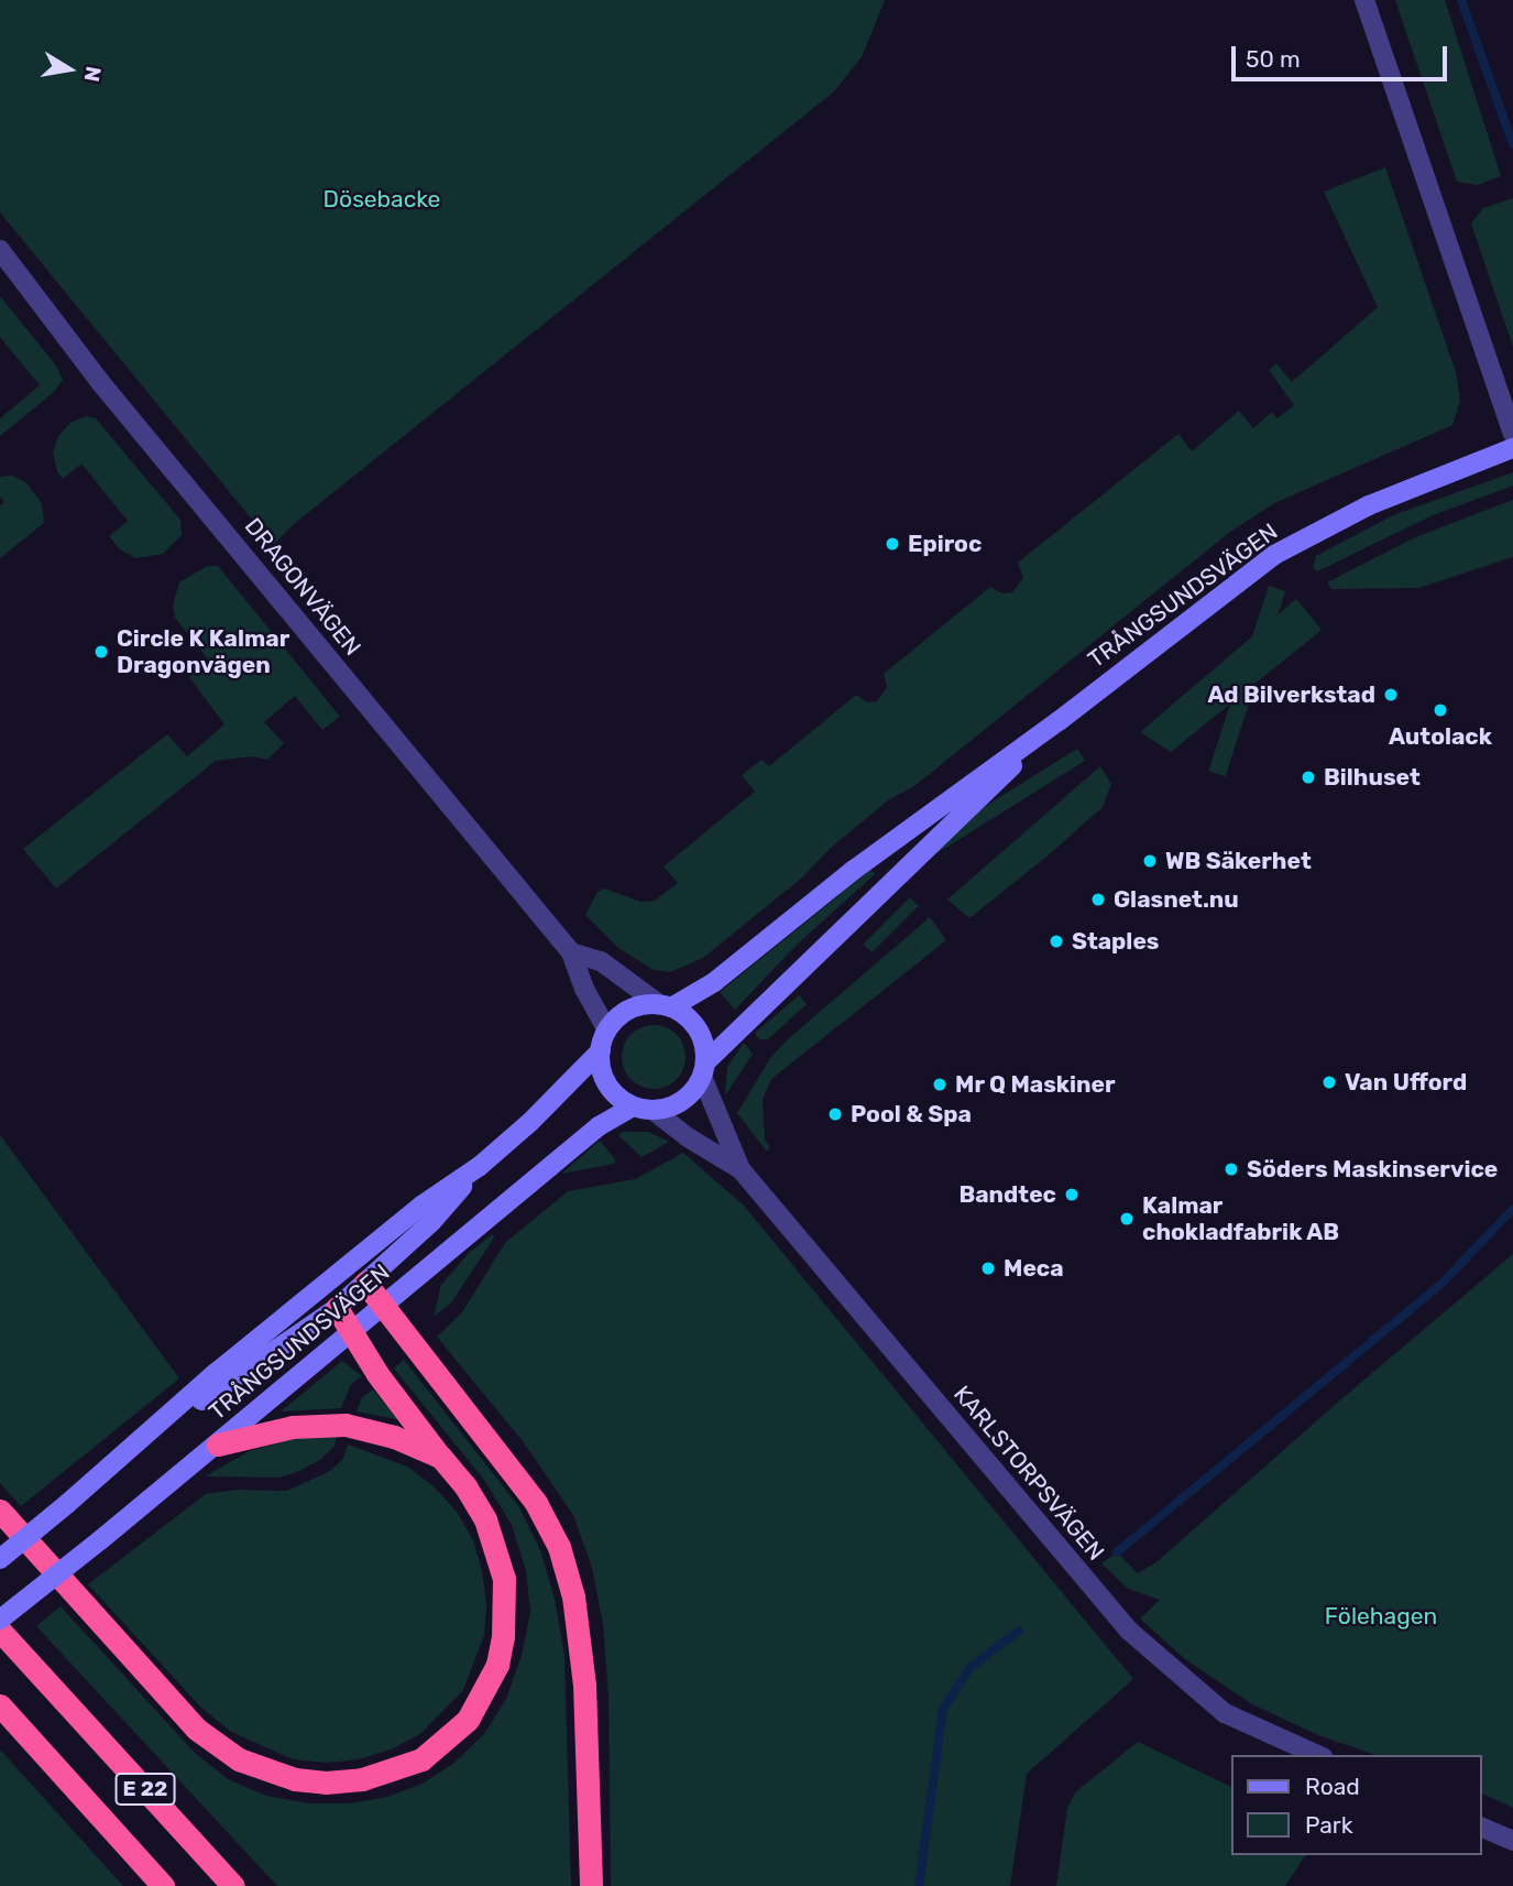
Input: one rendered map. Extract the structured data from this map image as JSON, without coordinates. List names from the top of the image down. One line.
{"streets":{"highway":["E 22"],"main road":["TRÅNGSUNDSVÄGEN"],"street":["DRAGONVÄGEN","KARLSTORPSVÄGEN"]},"crossings":[["DRAGONVÄGEN","TRÅNGSUNDSVÄGEN"],["DRAGONVÄGEN","KARLSTORPSVÄGEN"],["TRÅNGSUNDSVÄGEN","KARLSTORPSVÄGEN"]],"parks":["Dösebacke","Fölehagen"],"places":["Epiroc","Circle K Kalmar Dragonvägen","Ad Bilverkstad","Autolack","Bilhuset","WB Säkerhet","Glasnet.nu","Staples","Van Ufford","Mr Q Maskiner","Pool & Spa","Söders Maskinservice","Bandtec","Kalmar chokladfabrik AB","Meca"],"legend":["Road","Park"],"scale_bar":"50 m","north":"right"}
